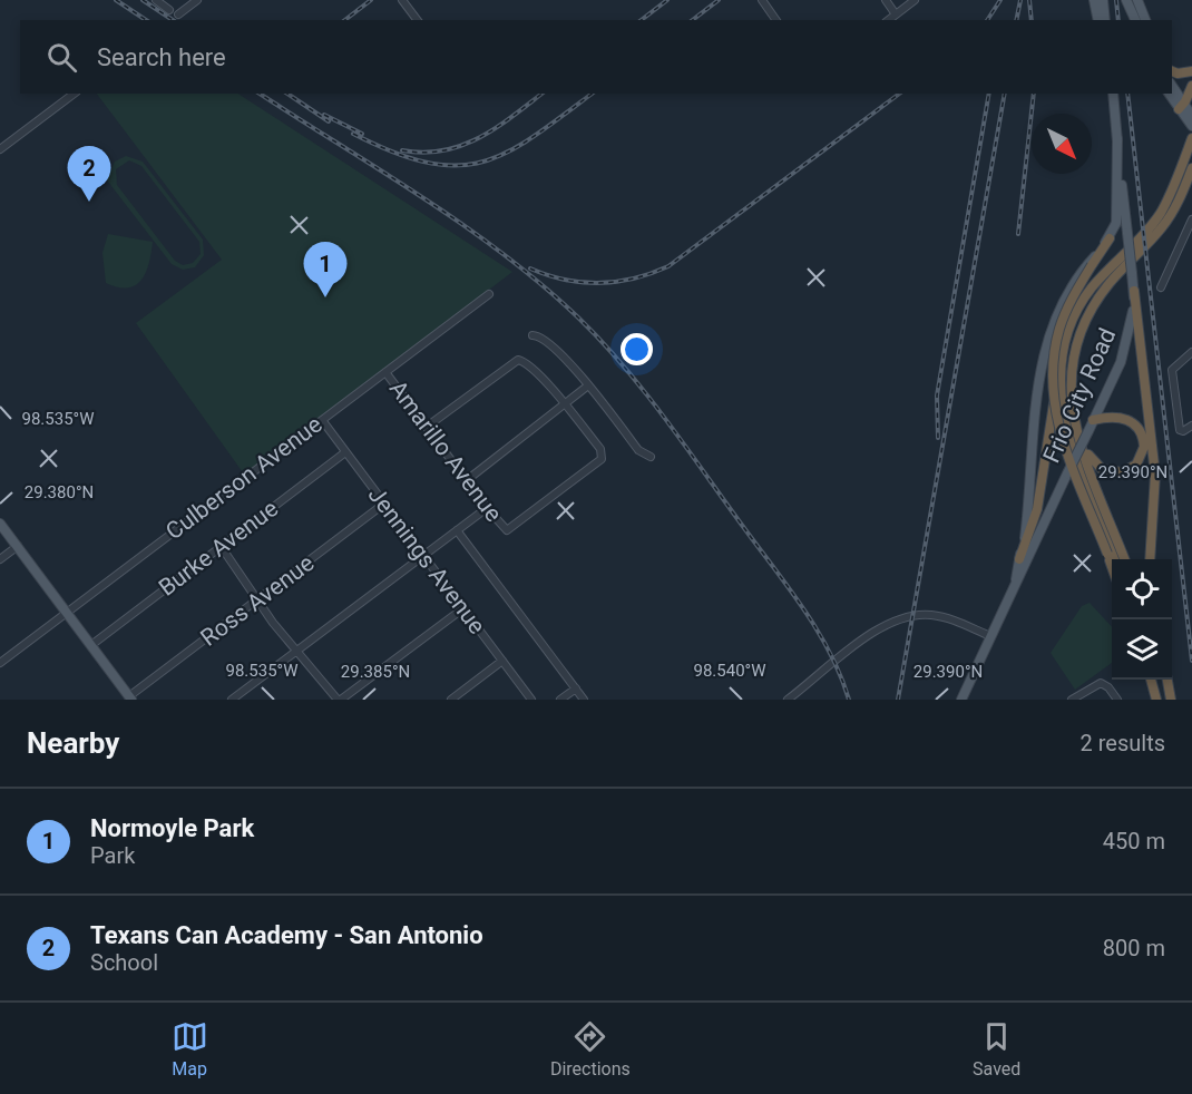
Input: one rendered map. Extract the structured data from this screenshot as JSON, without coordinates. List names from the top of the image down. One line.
{"streets":{"main road":["Frio City Road"],"street":["Amarillo Avenue","Culberson Avenue","Burke Avenue","Jennings Avenue","Ross Avenue"]},"crossings":[["Amarillo Avenue","Culberson Avenue"],["Culberson Avenue","Jennings Avenue"],["Burke Avenue","Jennings Avenue"],["Jennings Avenue","Ross Avenue"]],"north":"bottom right","page":{"search":"Search here","pins":["2","1"],"heading":["Nearby","2 results"],"list":[{"mark":"1","name":"Normoyle Park","note":"Park","value":"450 m"},{"mark":"2","name":"Texans Can Academy - San Antonio","note":"School","value":"800 m"}],"nav":["Map","Directions","Saved"]},"coordinates":["98.535°W","29.390°N","29.380°N","98.540°W","29.385°N"]}
